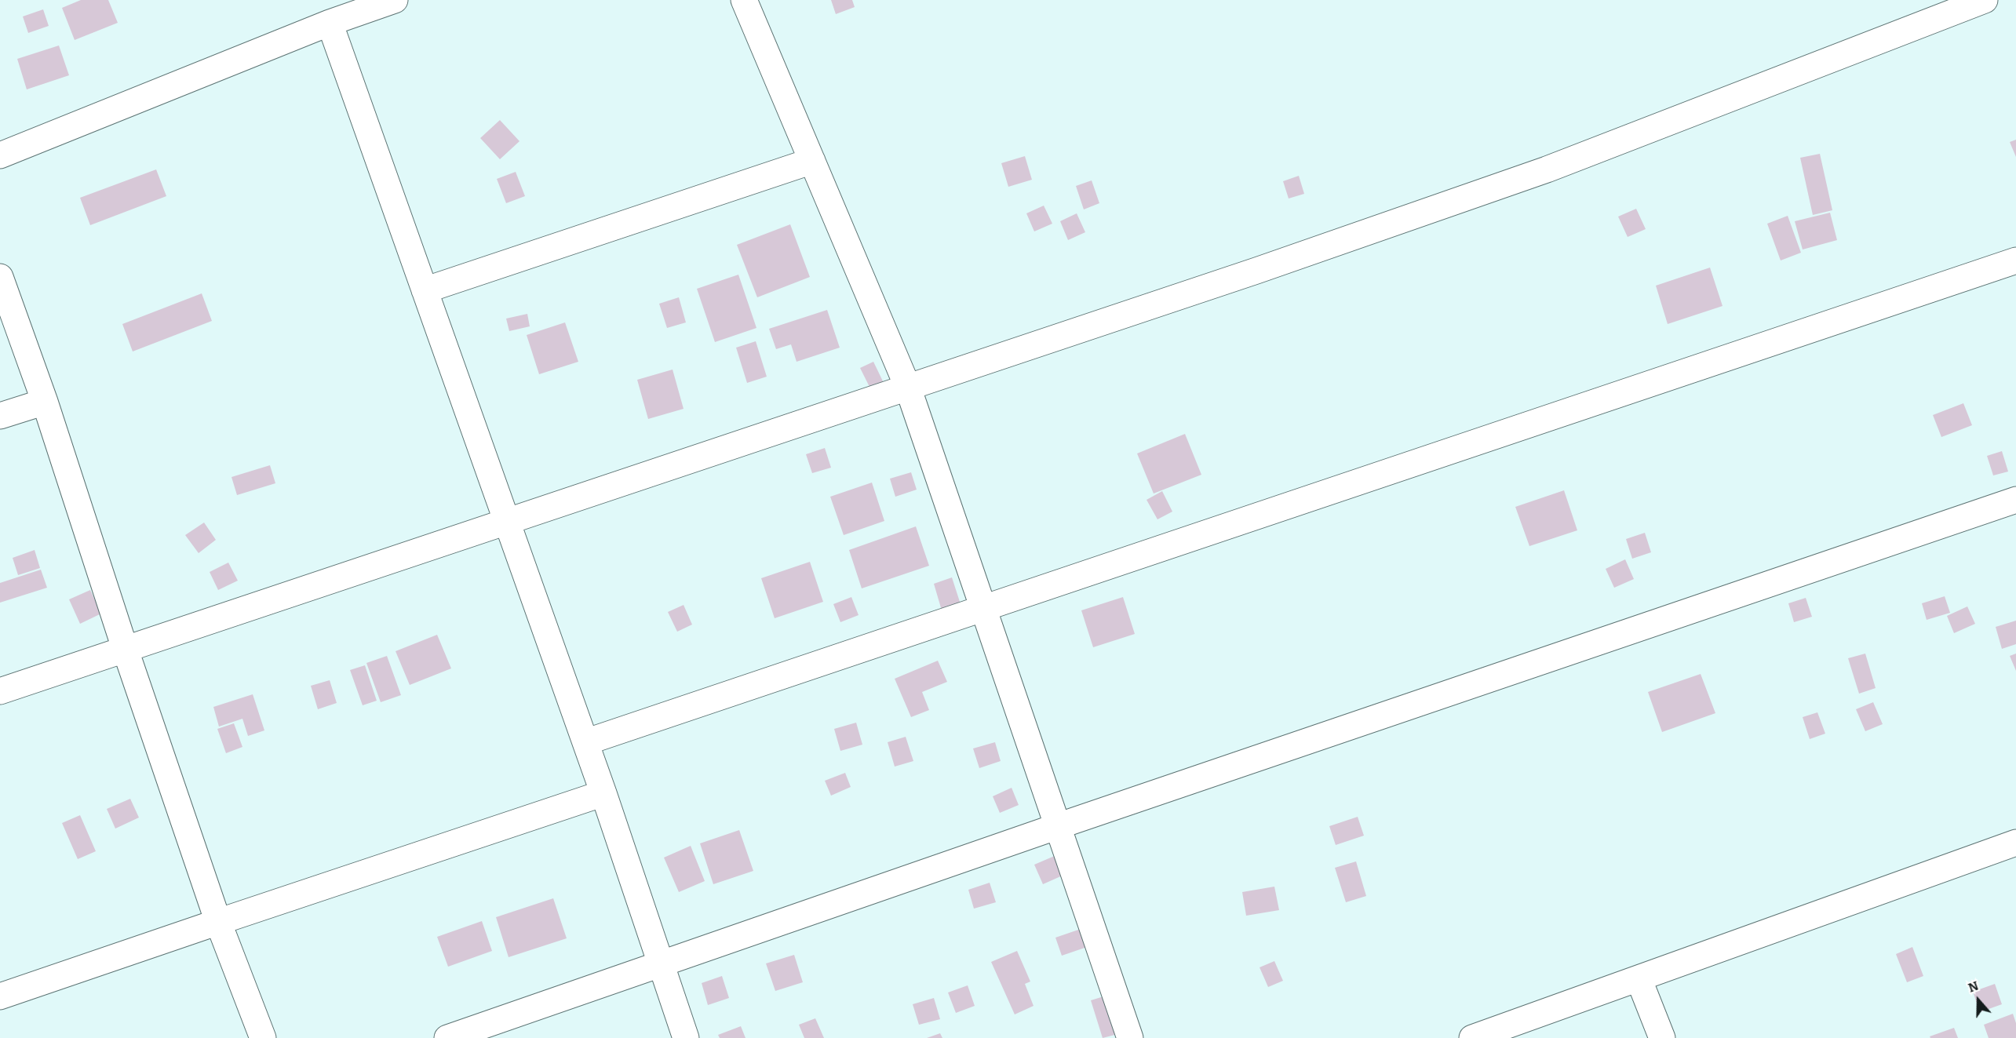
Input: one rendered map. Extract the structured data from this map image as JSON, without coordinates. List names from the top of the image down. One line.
{"north":"top"}
